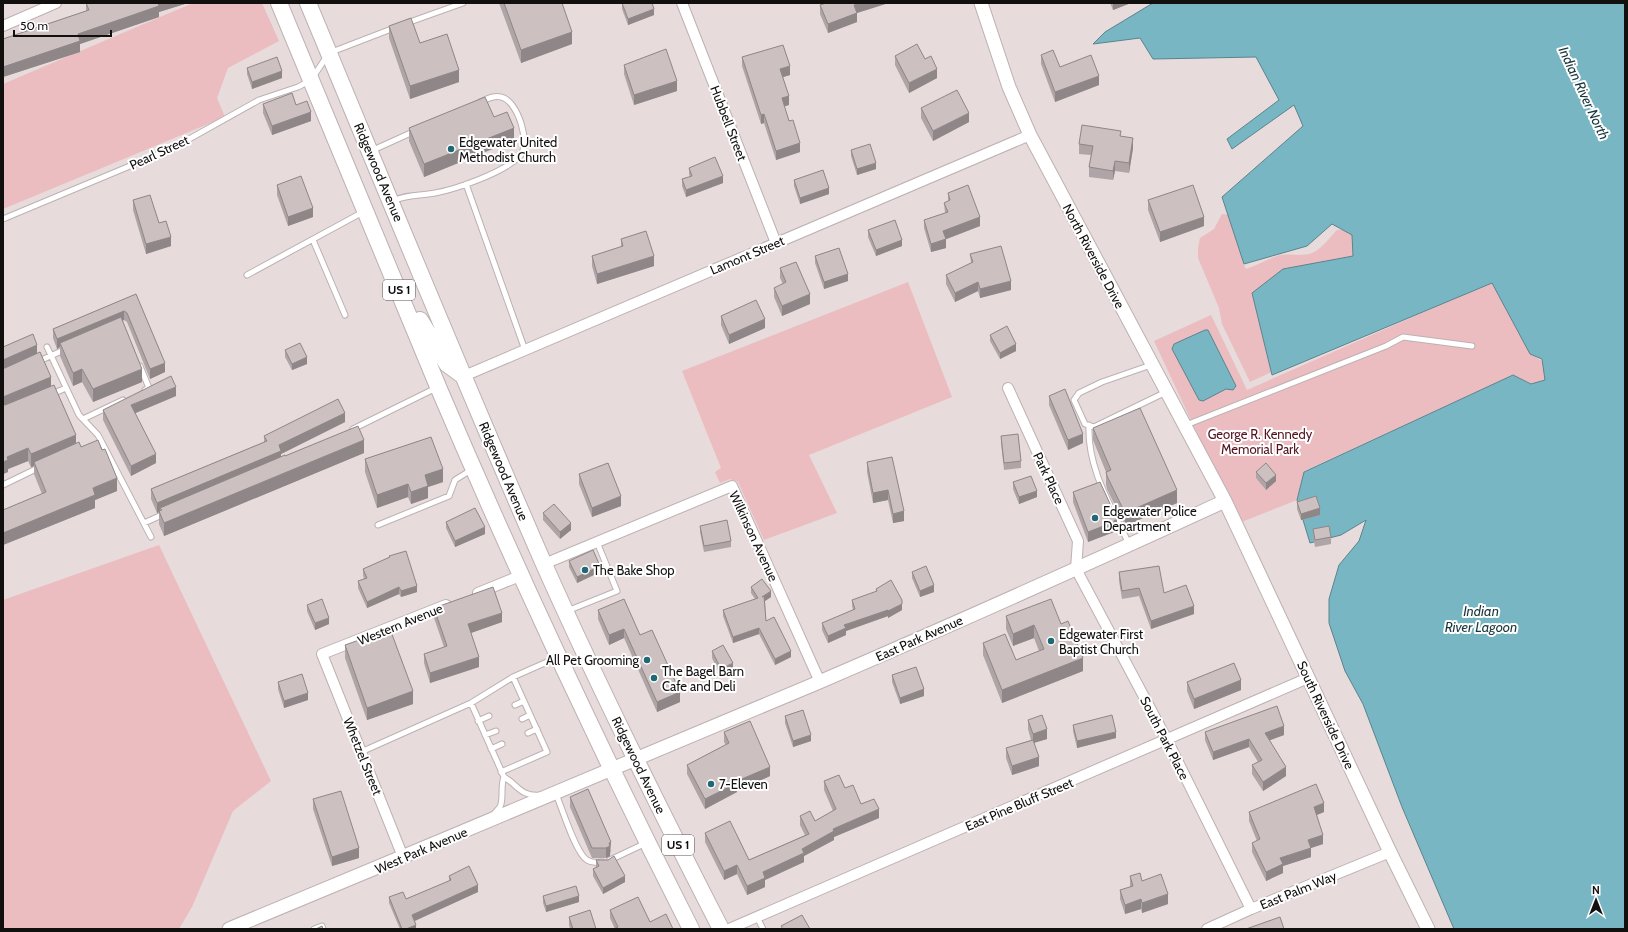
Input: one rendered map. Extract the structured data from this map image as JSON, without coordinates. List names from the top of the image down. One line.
{"streets":{"main road":["Ridgewood Avenue","US 1"],"street":["Hubbell Street","Lamont Street","North Riverside Drive","Park Place","Wilkinson Avenue","Western Avenue","East Park Avenue","South Riverside Drive","South Park Place","Whetzel Street","East Pine Bluff Street","West Park Avenue","East Palm Way"],"lane":["Pearl Street"]},"crossings":[["Hubbell Street","Lamont Street"],["Pearl Street","Ridgewood Avenue"],["Ridgewood Avenue","Lamont Street"],["Ridgewood Avenue","Wilkinson Avenue"],["Ridgewood Avenue","Western Avenue"],["Ridgewood Avenue","East Park Avenue"],["Ridgewood Avenue","West Park Avenue"],["Lamont Street","North Riverside Drive"],["North Riverside Drive","East Park Avenue"],["North Riverside Drive","South Riverside Drive"],["Park Place","East Park Avenue"],["Park Place","South Park Place"],["Wilkinson Avenue","East Park Avenue"],["Western Avenue","Whetzel Street"],["East Park Avenue","South Riverside Drive"],["East Park Avenue","South Park Place"],["East Park Avenue","West Park Avenue"],["South Riverside Drive","East Pine Bluff Street"],["South Riverside Drive","East Palm Way"],["South Park Place","East Pine Bluff Street"],["South Park Place","East Palm Way"],["Whetzel Street","West Park Avenue"]],"water":["Indian River North","Indian River Lagoon"],"parks":["George R. Kennedy Memorial Park"],"places":["Edgewater United Methodist Church","Edgewater Police Department","The Bake Shop","Edgewater First Baptist Church","All Pet Grooming","The Bagel Barn Cafe and Deli","7-Eleven"],"scale_bar":"50 m","north":"top"}
